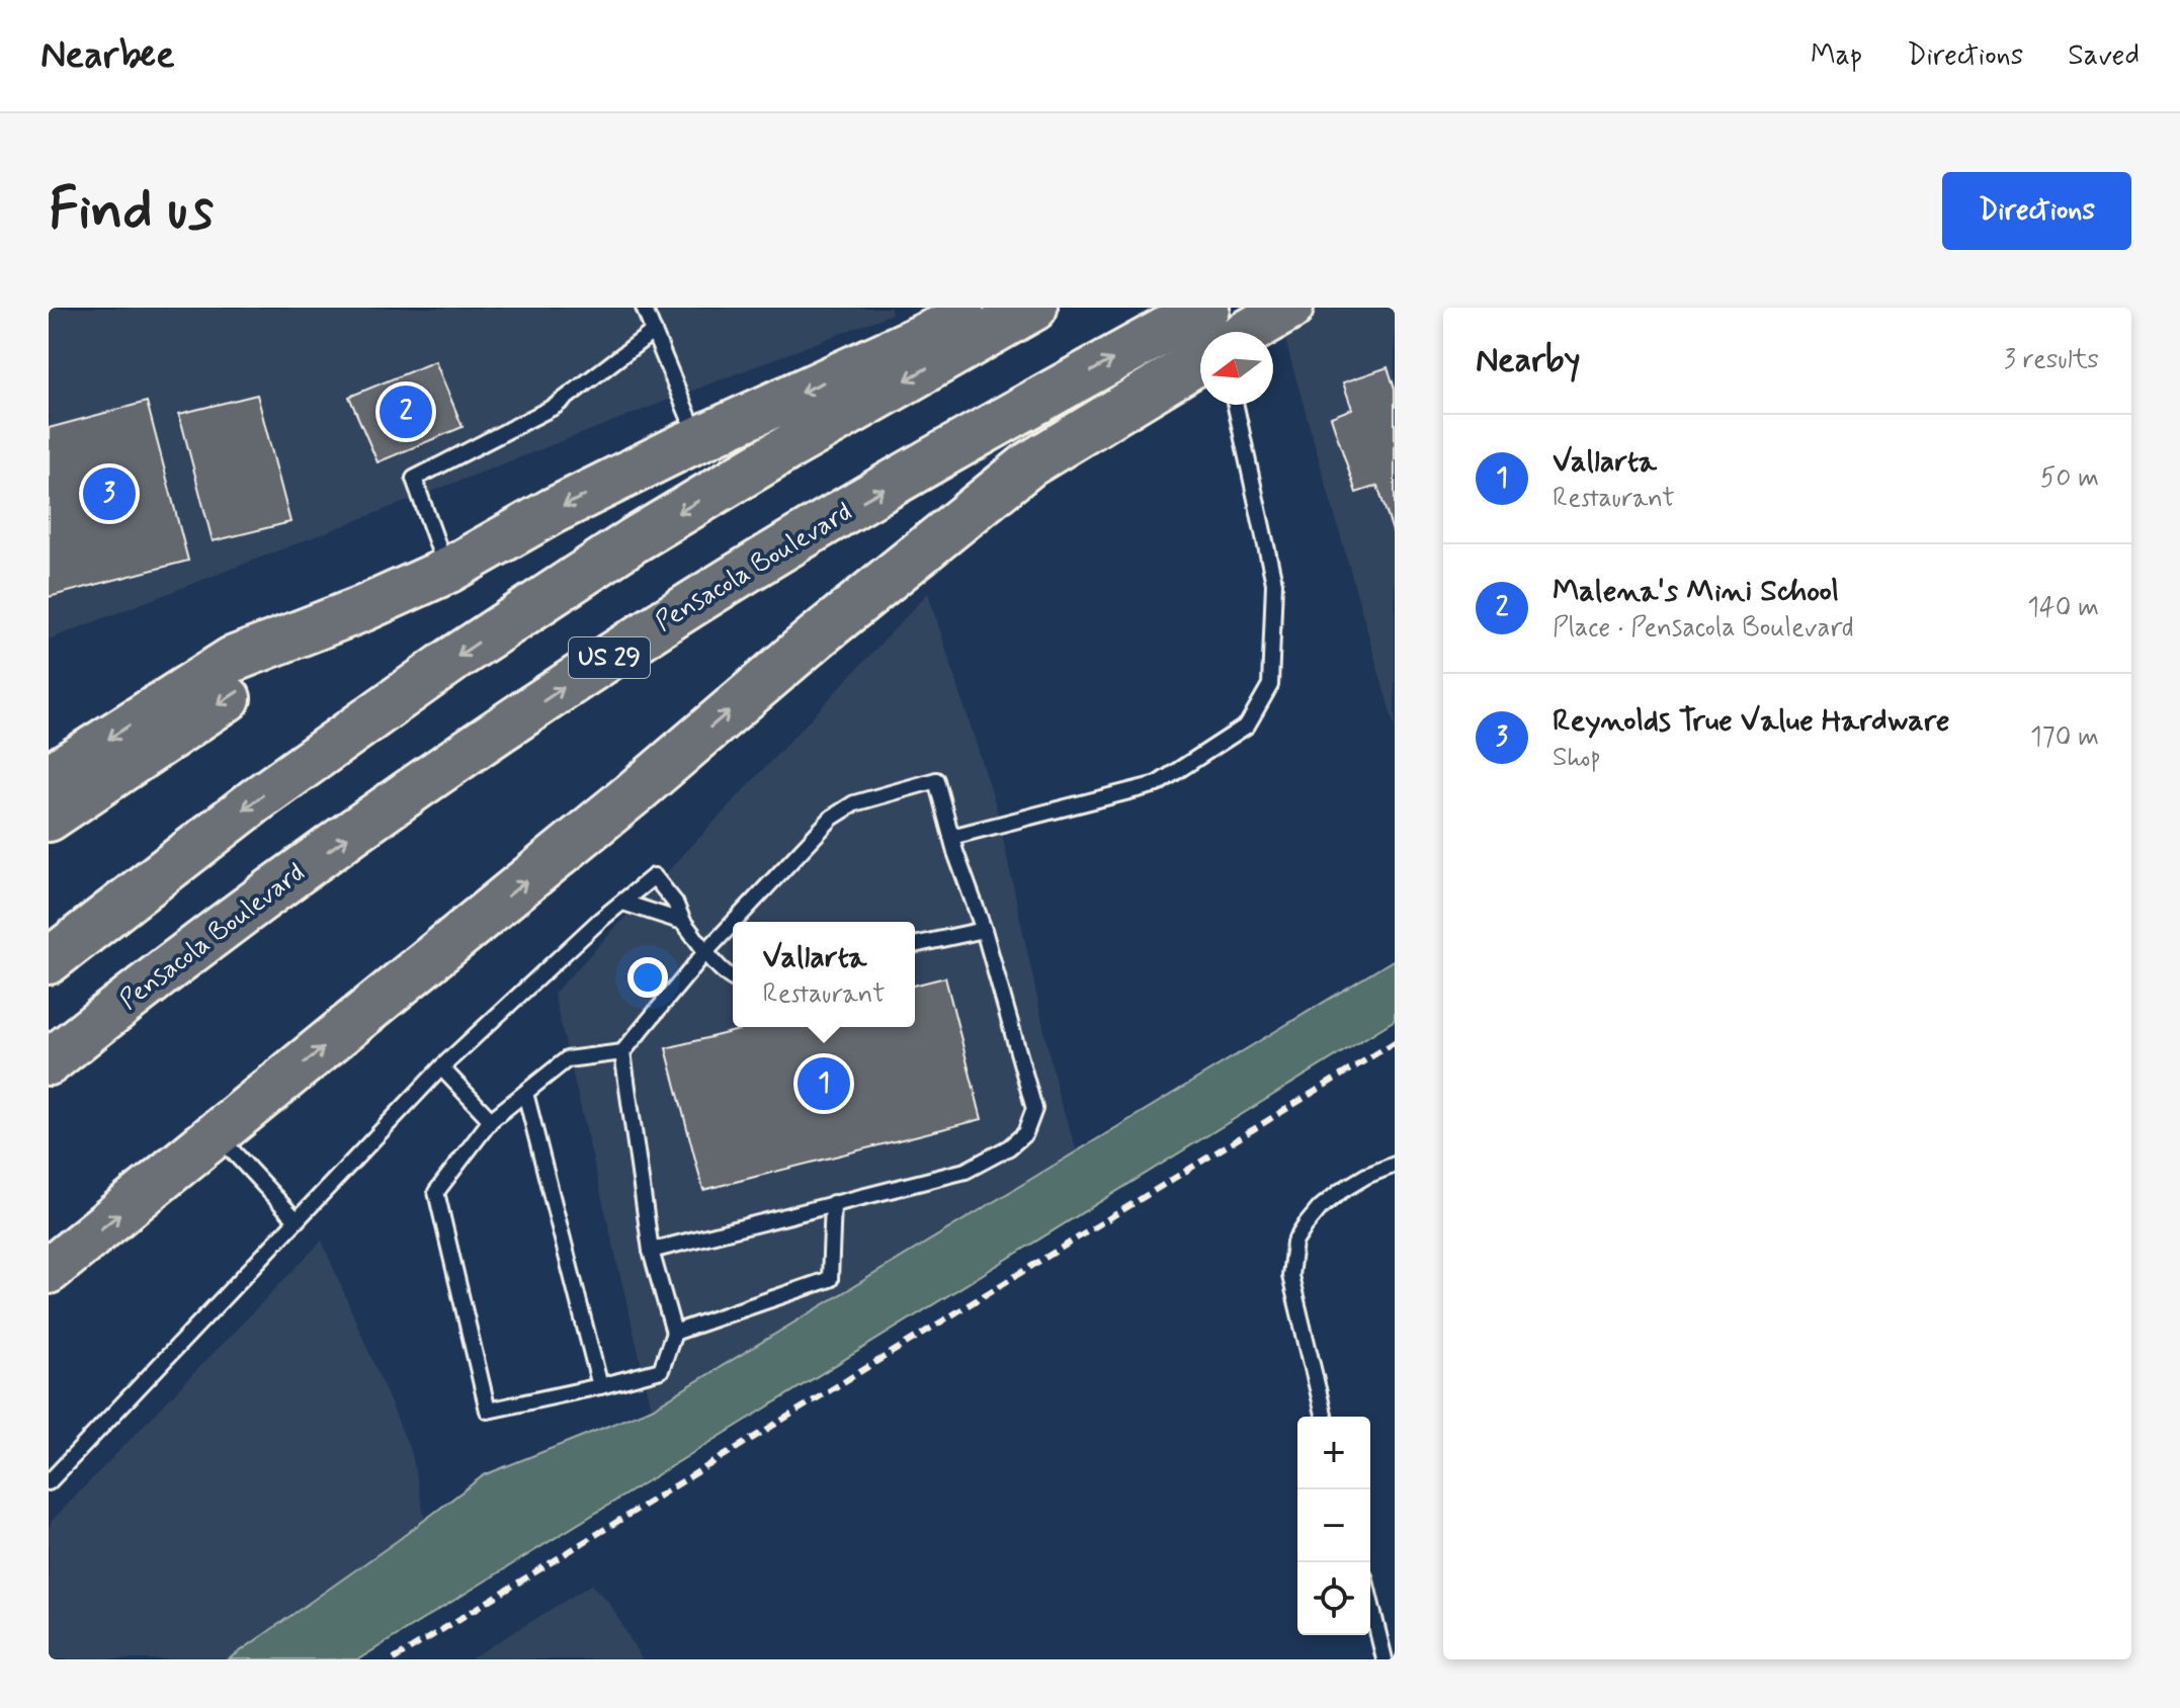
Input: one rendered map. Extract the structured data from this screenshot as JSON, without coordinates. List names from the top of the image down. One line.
{"streets":{"highway":["Pensacola Boulevard","US 29"]},"north":"left","page":{"header":"Nearbee","nav":["Map","Directions","Saved"],"buttons":"Directions","title":"Find us","heading":["Nearby","3 results"],"pins":["2","3","1"],"list":[{"mark":"1","name":"Vallarta","note":"Restaurant","value":"50 m"},{"mark":"2","name":"Malena's Mini School","note":"Place · Pensacola Boulevard","value":"140 m"},{"mark":"3","name":"Reynolds True Value Hardware","note":"Shop","value":"170 m"}],"popup":["Vallarta","Restaurant"],"map_buttons":["+","−"]}}
